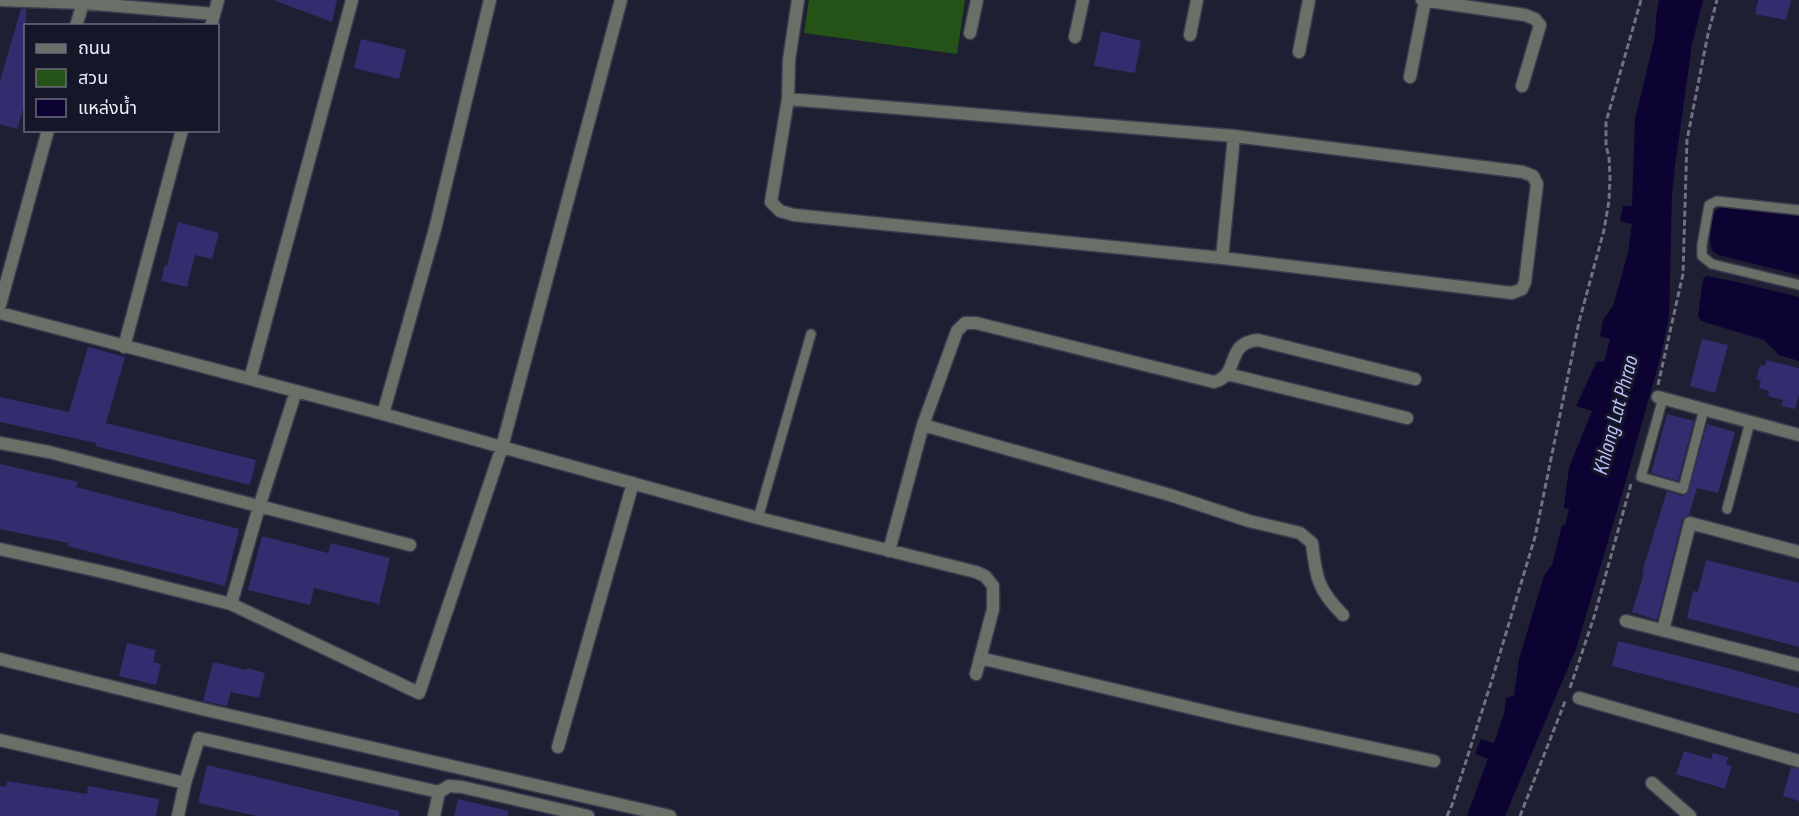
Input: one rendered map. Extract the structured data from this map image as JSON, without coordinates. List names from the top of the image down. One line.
{"water":["Khlong Lat Phrao"],"legend":["ถนน","สวน","แหล่งน้ำ"]}
